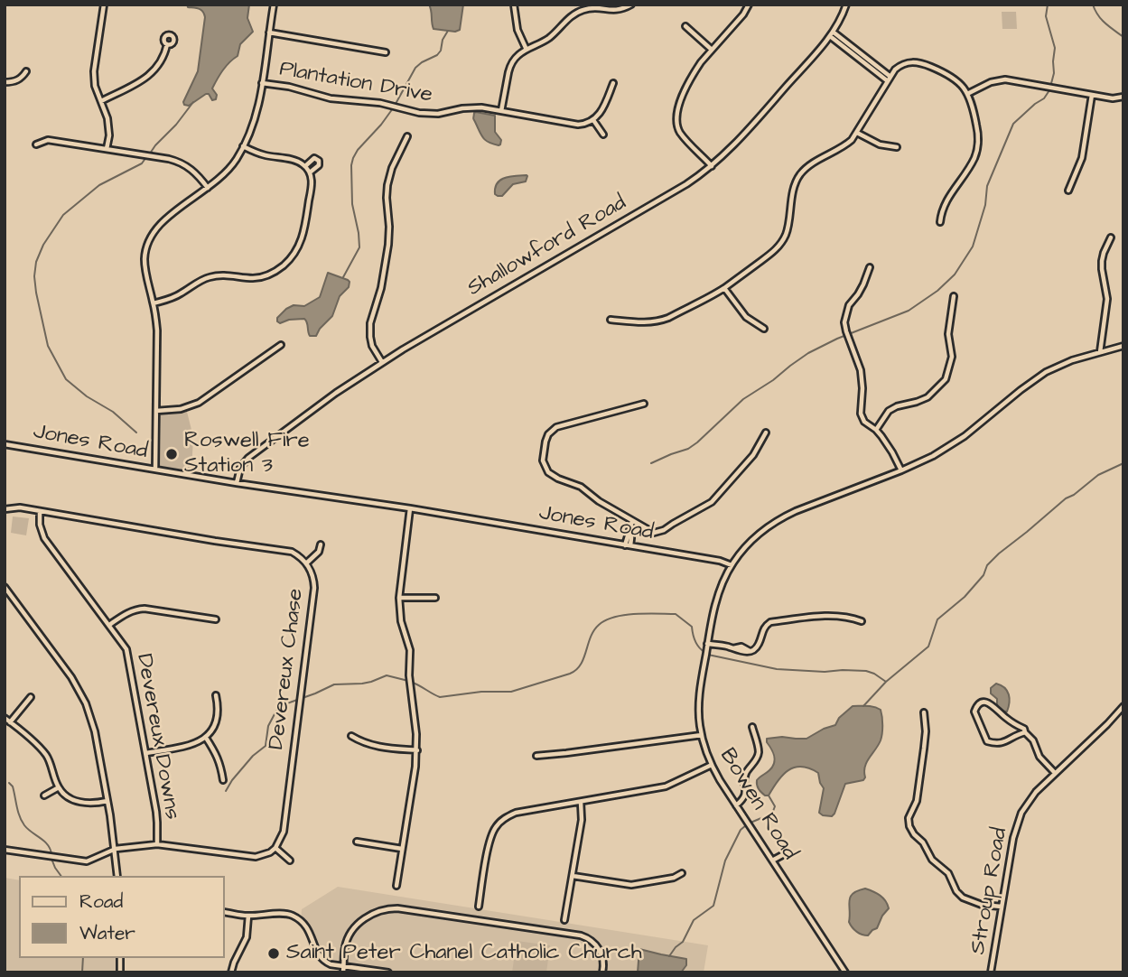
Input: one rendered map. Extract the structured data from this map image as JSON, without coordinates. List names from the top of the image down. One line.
{"streets":{"street":["Plantation Drive","Shallowford Road","Jones Road","Devereux Chase","Devereux Downs","Bowen Road","Stroup Road"]},"crossings":[["Shallowford Road","Jones Road"],["Jones Road","Bowen Road"],["Devereux Chase","Devereux Downs"]],"places":["Roswell Fire Station 3","Saint Peter Chanel Catholic Church"],"legend":["Road","Water"]}
